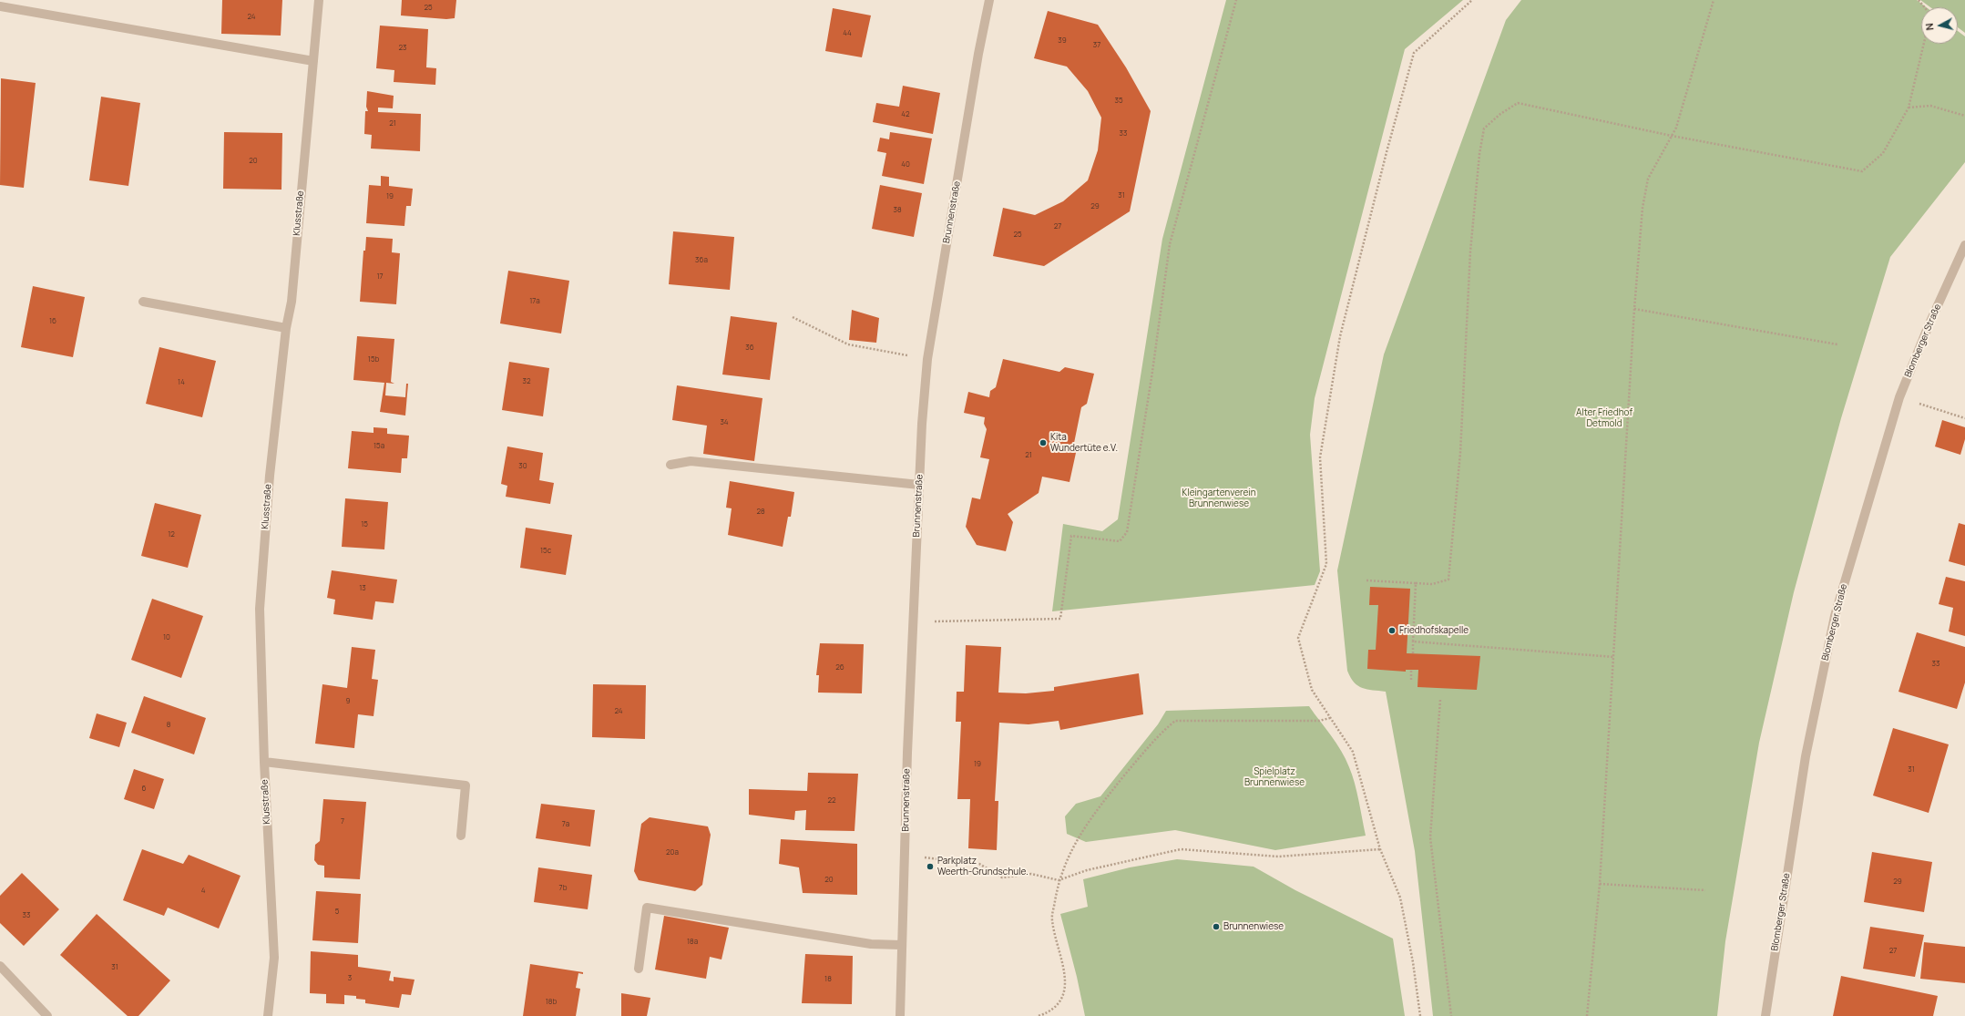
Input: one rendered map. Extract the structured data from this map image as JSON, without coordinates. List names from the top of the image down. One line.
{"streets":{"street":["Brunnenstraße","Klusstraße","Blomberger Straße"]},"parks":["Alter Friedhof Detmold","Kleingartenverein Brunnenwiese","Spielplatz Brunnenwiese"],"places":["Kita Wundertüte e.V.","Friedhofskapelle","Parkplatz Weerth-Grundschule.","Brunnenwiese"],"house_numbers":["25","24","44","39","37","23","35","42","21","33","20","40","31","19","29","38","27","25","36a","17","17a","16","36","15b","32","14","34","15a","21","30","28","15","12","15c","13","10","33","26","9","24","8","19","31","6","22","7","7a","20a","20","29","7b","4","5","33","18a","27","31","3","18","18b"],"north":"left"}
